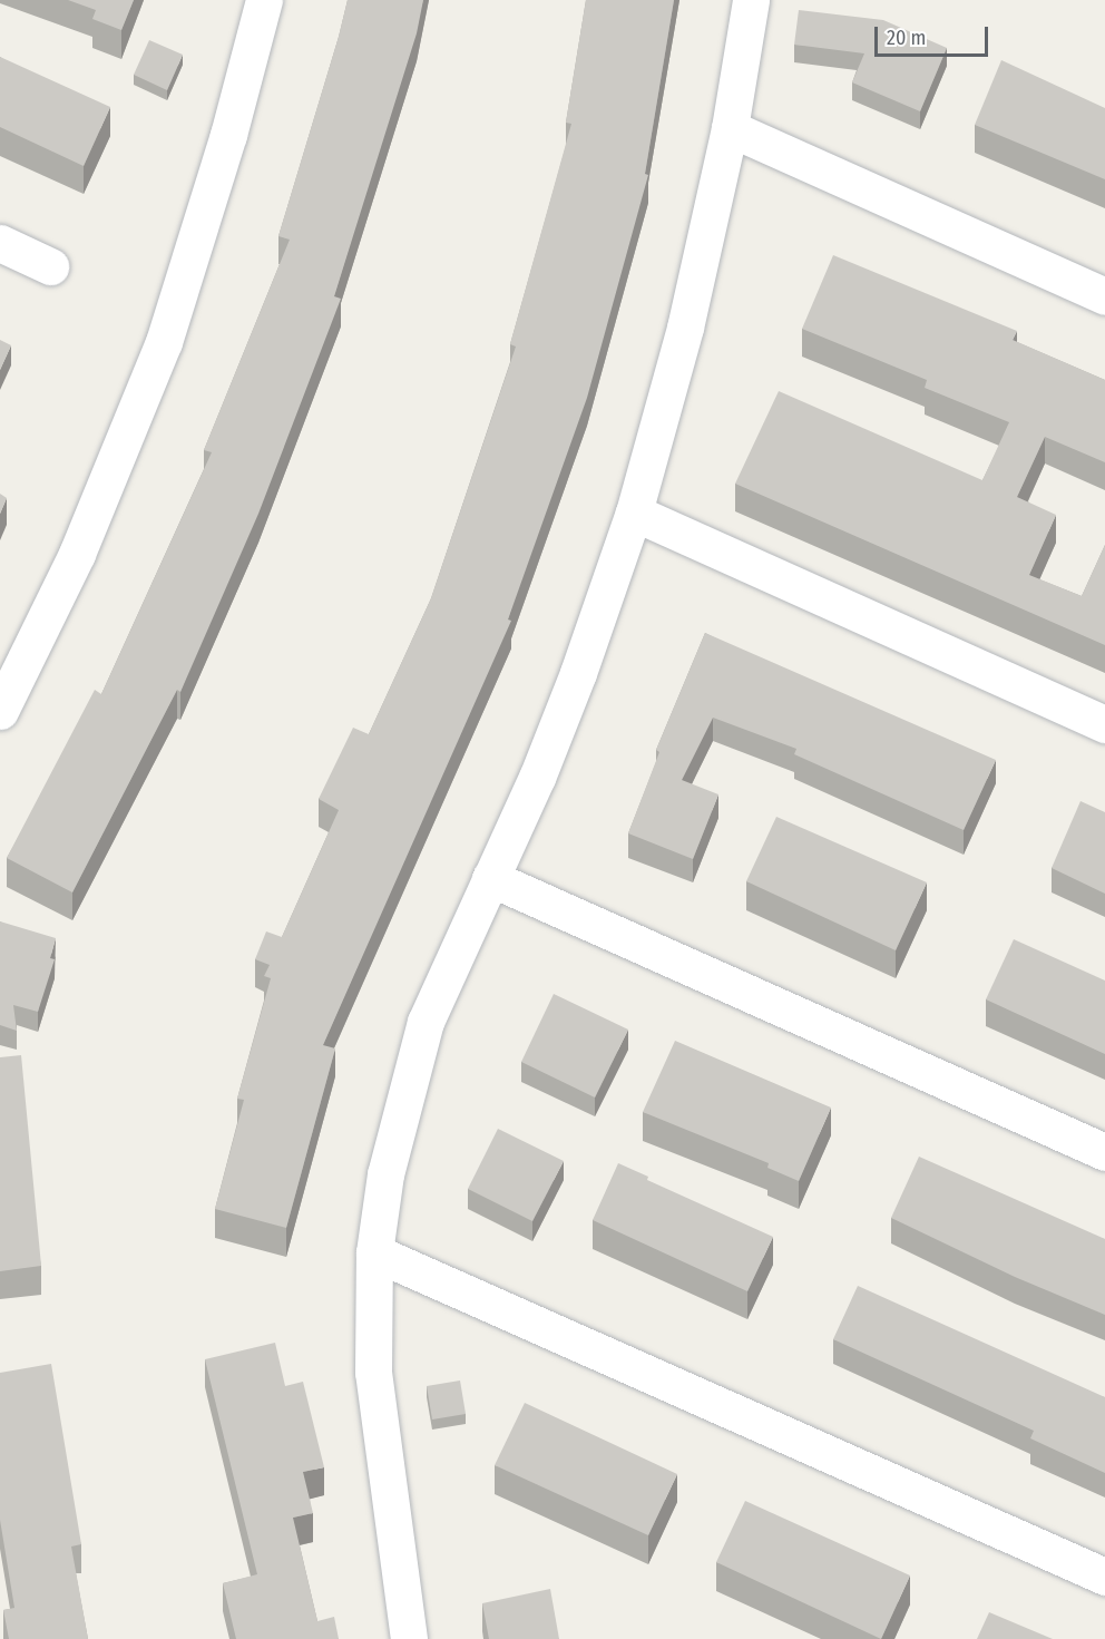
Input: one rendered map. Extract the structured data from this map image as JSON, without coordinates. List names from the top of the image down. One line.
{"scale_bar":"20 m"}
